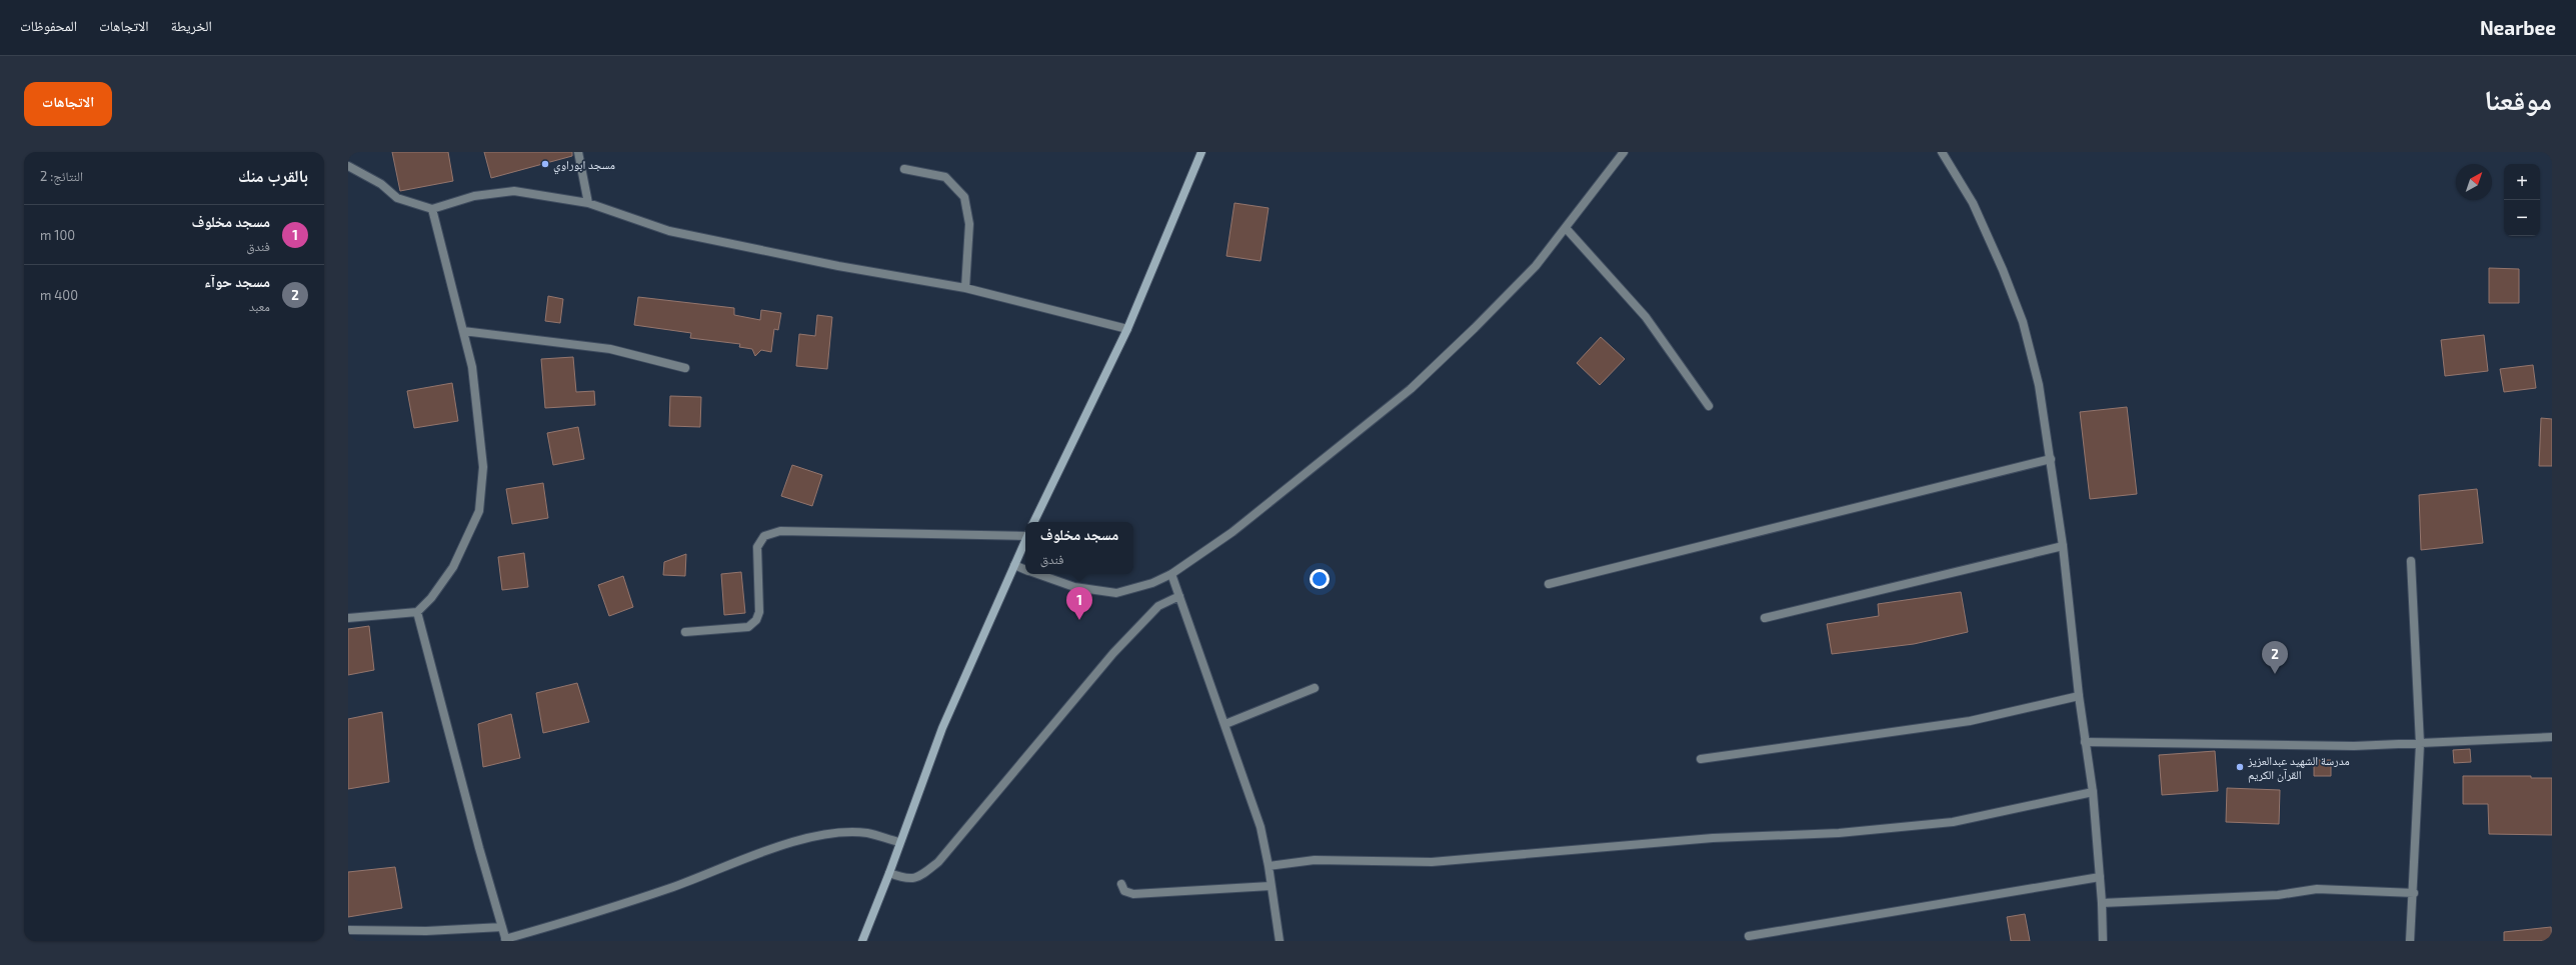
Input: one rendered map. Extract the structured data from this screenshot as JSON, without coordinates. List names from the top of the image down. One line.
{"places":["مسجد ابوراوي","مدرسة الشهيد عبدالعزيز القرآن الكريم"],"north":"top right","page":{"header":"Nearbee","nav":["الخريطة","الاتجاهات","المحفوظات"],"title":"موقعنا","buttons":"الاتجاهات","heading":["بالقرب منك","النتائج: 2"],"map_buttons":["+","−"],"list":[{"mark":"1","name":"مسجد مخلوف","note":"فندق","value":"100 m"},{"mark":"2","name":"مسجد حوآء","note":"معبد","value":"400 m"}],"popup":["مسجد مخلوف","فندق"],"pins":["1","2"]}}
